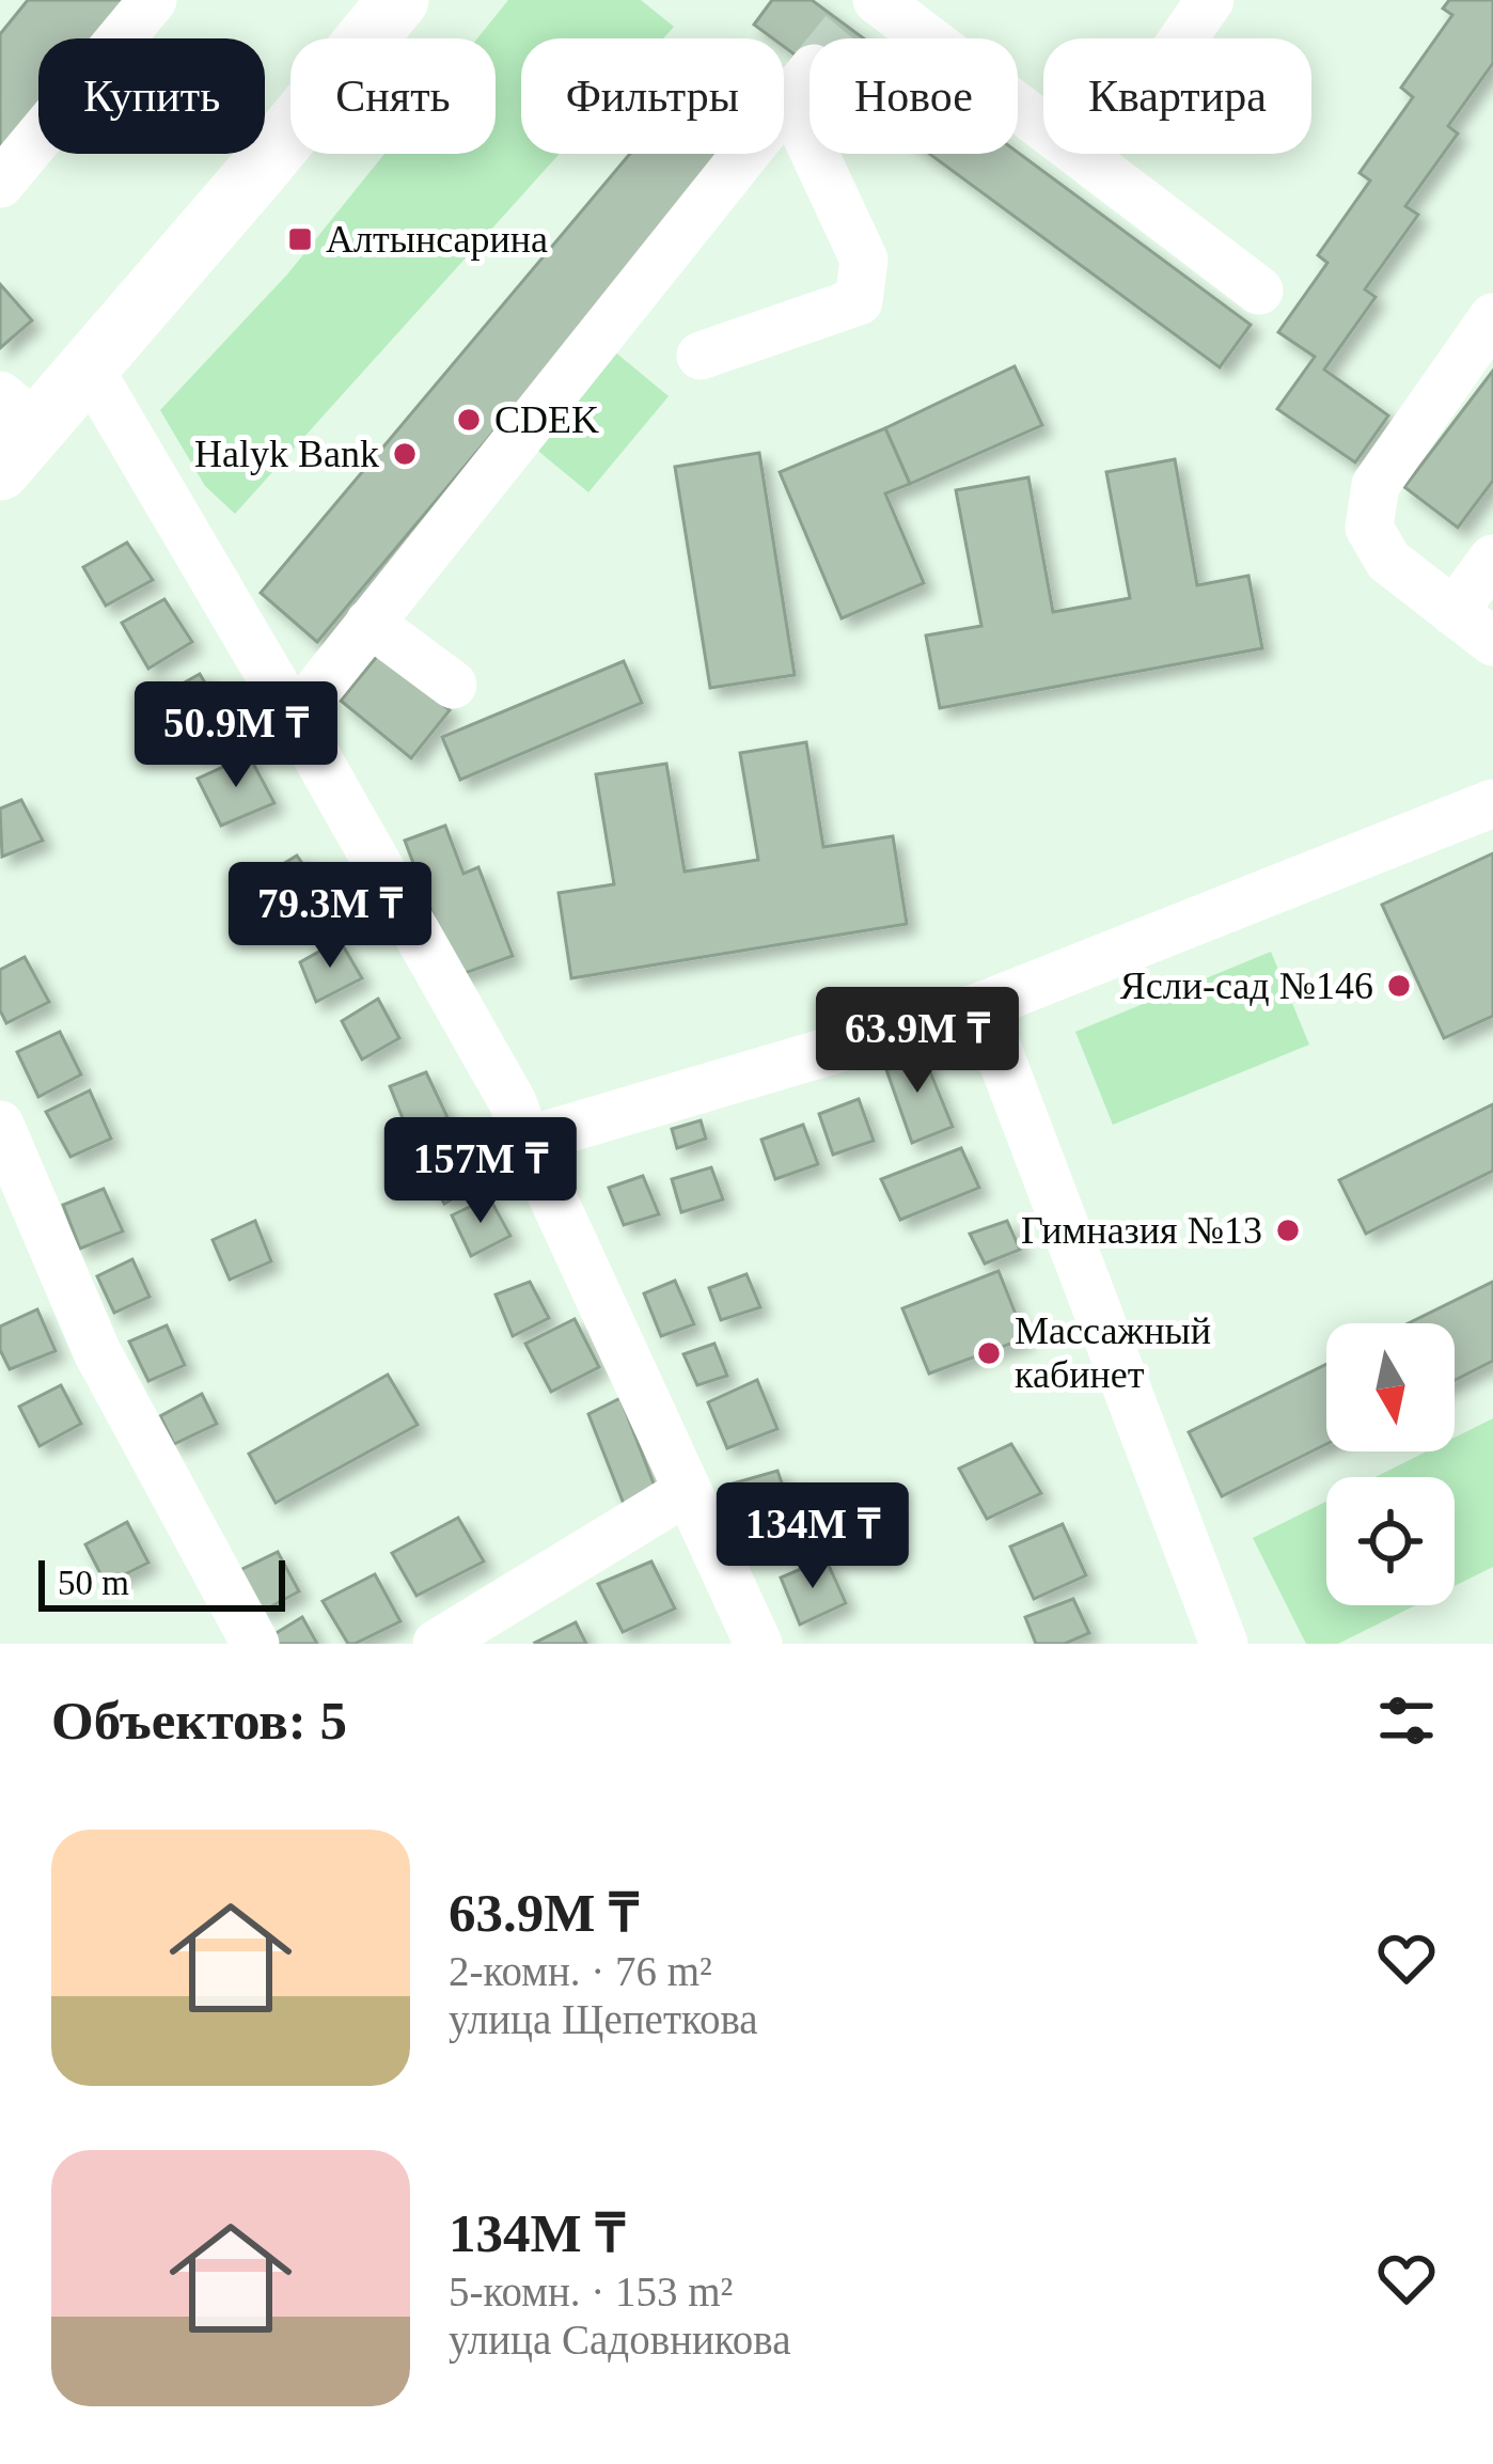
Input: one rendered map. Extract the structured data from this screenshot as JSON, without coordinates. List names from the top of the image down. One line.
{"places":{"transit":["Алтынсарина"],"other":["CDEK","Halyk Bank","Ясли-сад №146","Гимназия №13","Массажный кабинет"]},"scale_bar":"50 m","north":"bottom","page":{"chip":["Купить","Снять","Фильтры","Новое","Квартира"],"price":["50.9M ₸","79.3M ₸","63.9M ₸","157M ₸","134M ₸"],"scale":"50 m","heading":"Объектов: 5","list":[{"name":"63.9M ₸","note":"2-комн. · 76 m² · улица Щепеткова"},{"name":"134M ₸","note":"5-комн. · 153 m² · улица Садовникова"}]}}
